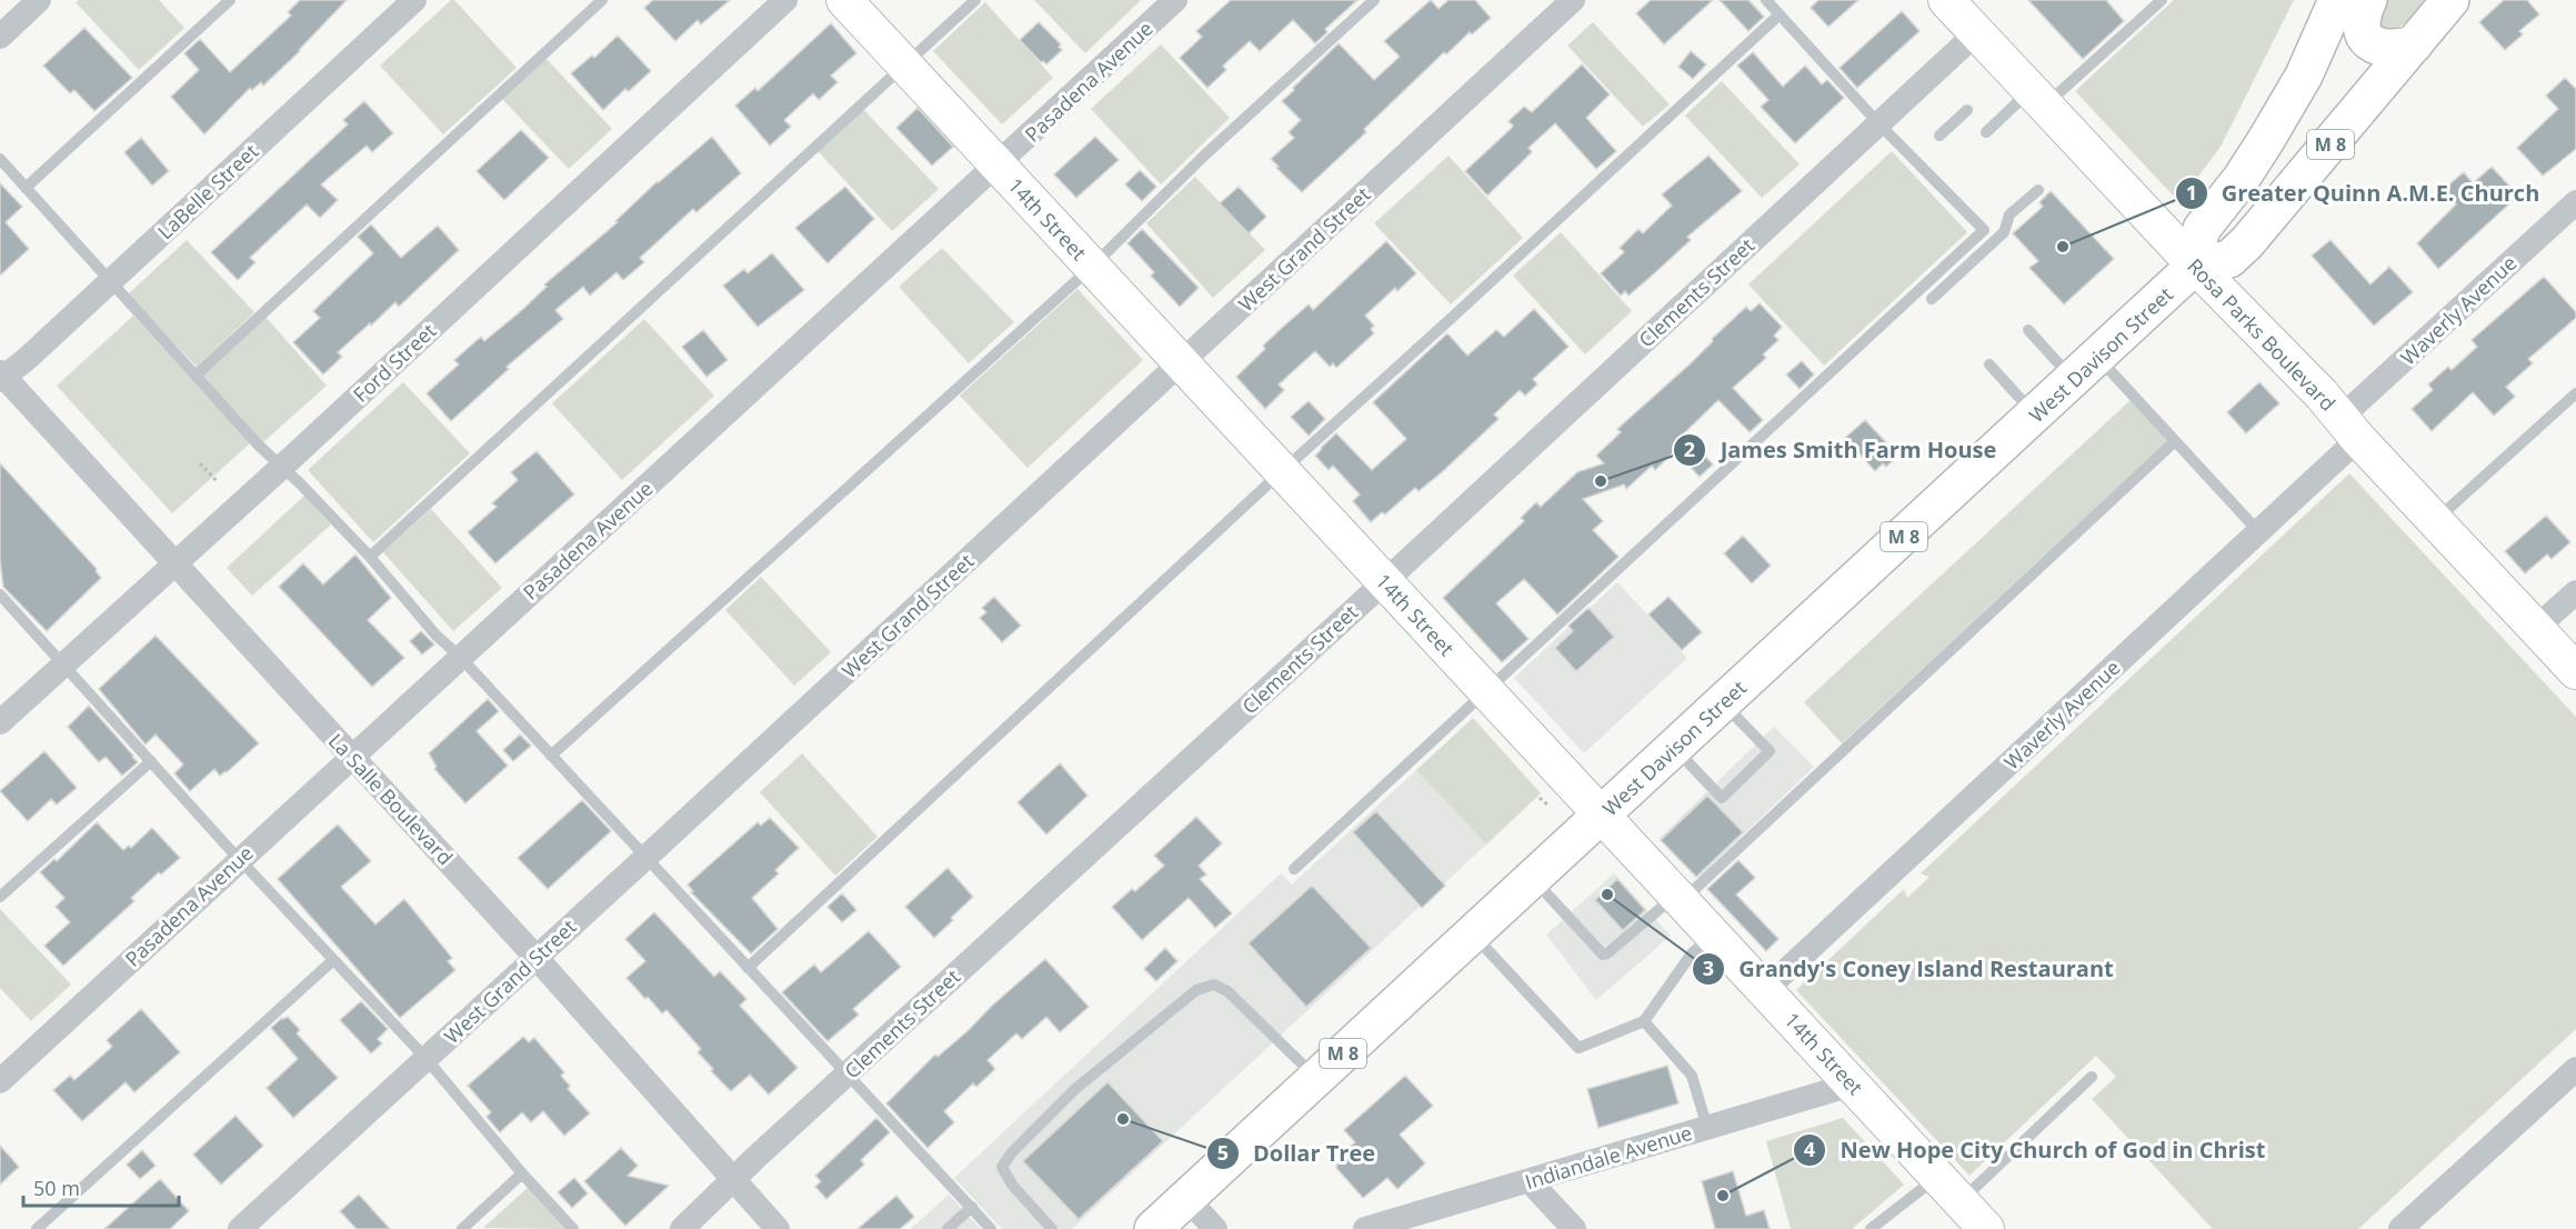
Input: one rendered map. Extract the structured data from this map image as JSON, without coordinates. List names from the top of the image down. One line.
{"streets":{"highway":["M 8","West Davison Street"],"street":["Pasadena Avenue","LaBelle Street","14th Street","West Grand Street","Clements Street","Waverly Avenue","Rosa Parks Boulevard","Ford Street","La Salle Boulevard","Indiandale Avenue"]},"crossings":[["Pasadena Avenue","14th Street"],["Pasadena Avenue","La Salle Boulevard"],["M 8","Rosa Parks Boulevard"],["M 8","West Davison Street"],["LaBelle Street","La Salle Boulevard"],["14th Street","West Grand Street"],["14th Street","Clements Street"],["14th Street","Waverly Avenue"],["14th Street","West Davison Street"],["14th Street","Indiandale Avenue"],["West Grand Street","La Salle Boulevard"],["Clements Street","Rosa Parks Boulevard"],["Clements Street","La Salle Boulevard"],["Waverly Avenue","Rosa Parks Boulevard"],["Rosa Parks Boulevard","West Davison Street"],["Ford Street","La Salle Boulevard"]],"places":["Greater Quinn A.M.E. Church","James Smith Farm House","Grandy's Coney Island Restaurant","Dollar Tree","New Hope City Church of God in Christ"],"scale_bar":"50 m"}
